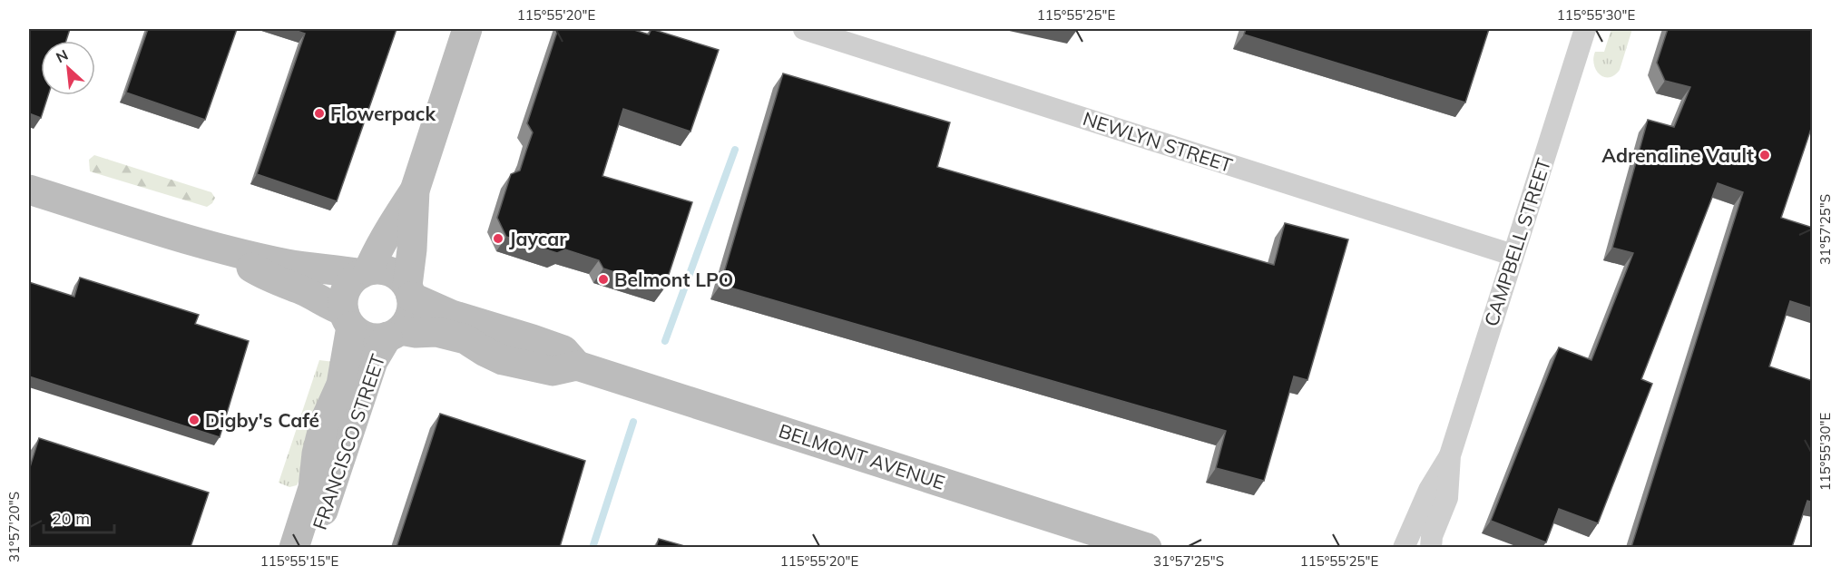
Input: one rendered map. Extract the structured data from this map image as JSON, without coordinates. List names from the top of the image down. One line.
{"streets":{"main road":["FRANCISCO STREET","BELMONT AVENUE"],"street":["NEWLYN STREET","CAMPBELL STREET"]},"crossings":[["NEWLYN STREET","CAMPBELL STREET"],["FRANCISCO STREET","BELMONT AVENUE"]],"places":["Flowerpack","Adrenaline Vault","Jaycar","Belmont LPO","Digby's Café"],"scale_bar":"20 m","north":"top left","coordinates":["115°55'20\"E","115°55'25\"E","115°55'30\"E","31°57'25\"S","31°57'20\"S","115°55'15\"E"]}
